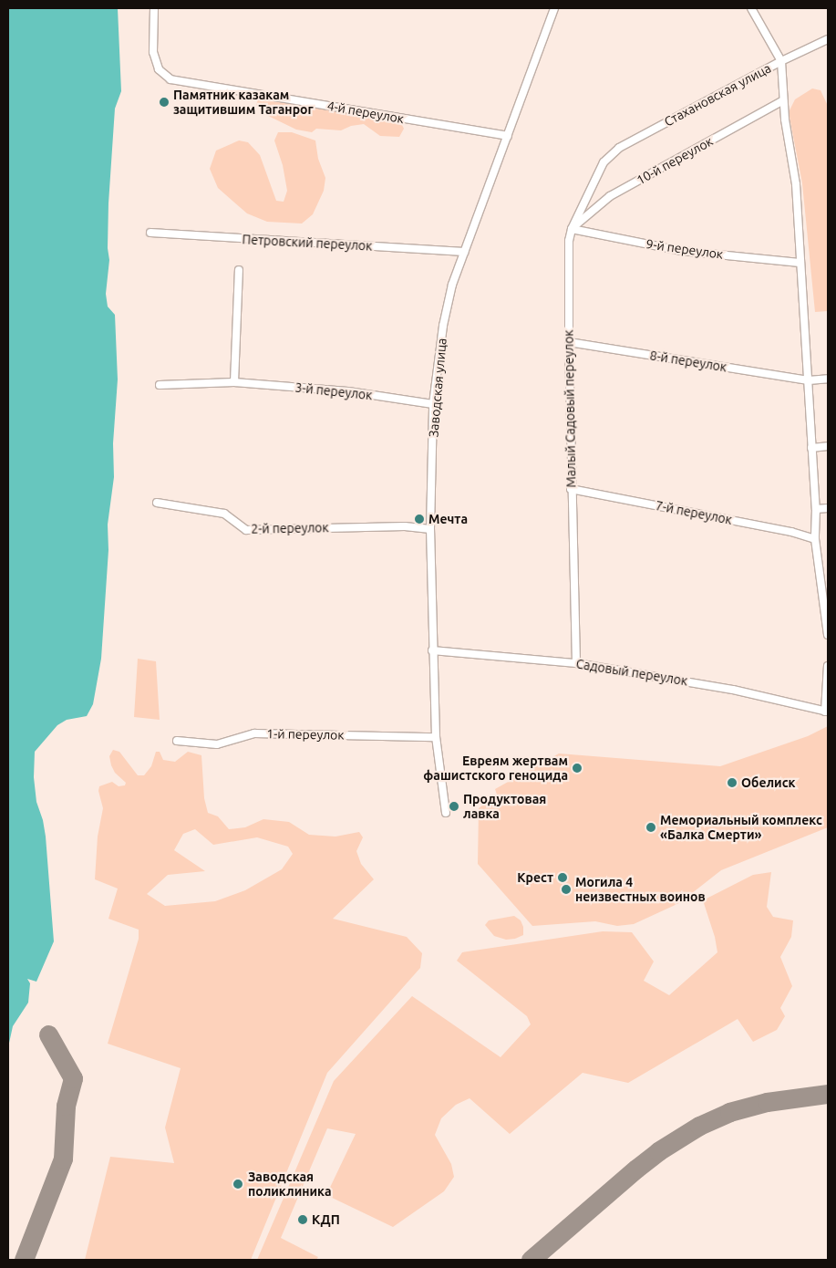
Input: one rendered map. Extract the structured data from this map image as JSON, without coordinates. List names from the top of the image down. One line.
{"streets":{"street":["Стахановская улица","4-й переулок","10-й переулок","Петровский переулок","9-й переулок","8-й переулок","Заводская улица","3-й переулок","Малый Садовый переулок","7-й переулок","2-й переулок","Садовый переулок","1-й переулок"]},"crossings":[["Стахановская улица","Малый Садовый переулок"],["4-й переулок","Заводская улица"],["10-й переулок","9-й переулок"],["10-й переулок","Малый Садовый переулок"],["Петровский переулок","Заводская улица"],["9-й переулок","Малый Садовый переулок"],["8-й переулок","Малый Садовый переулок"],["Заводская улица","3-й переулок"],["Заводская улица","2-й переулок"],["Заводская улица","Садовый переулок"],["Заводская улица","1-й переулок"],["Малый Садовый переулок","7-й переулок"],["Малый Садовый переулок","Садовый переулок"]],"places":["Памятник казакам защитившим Таганрог","Мечта","Евреям жертвам фашистского геноцида","Обелиск","Продуктовая лавка","Мемориальный комплекс «Балка Смерти»","Крест","Могила 4 неизвестных воинов","Заводская поликлиника","КДП"]}
